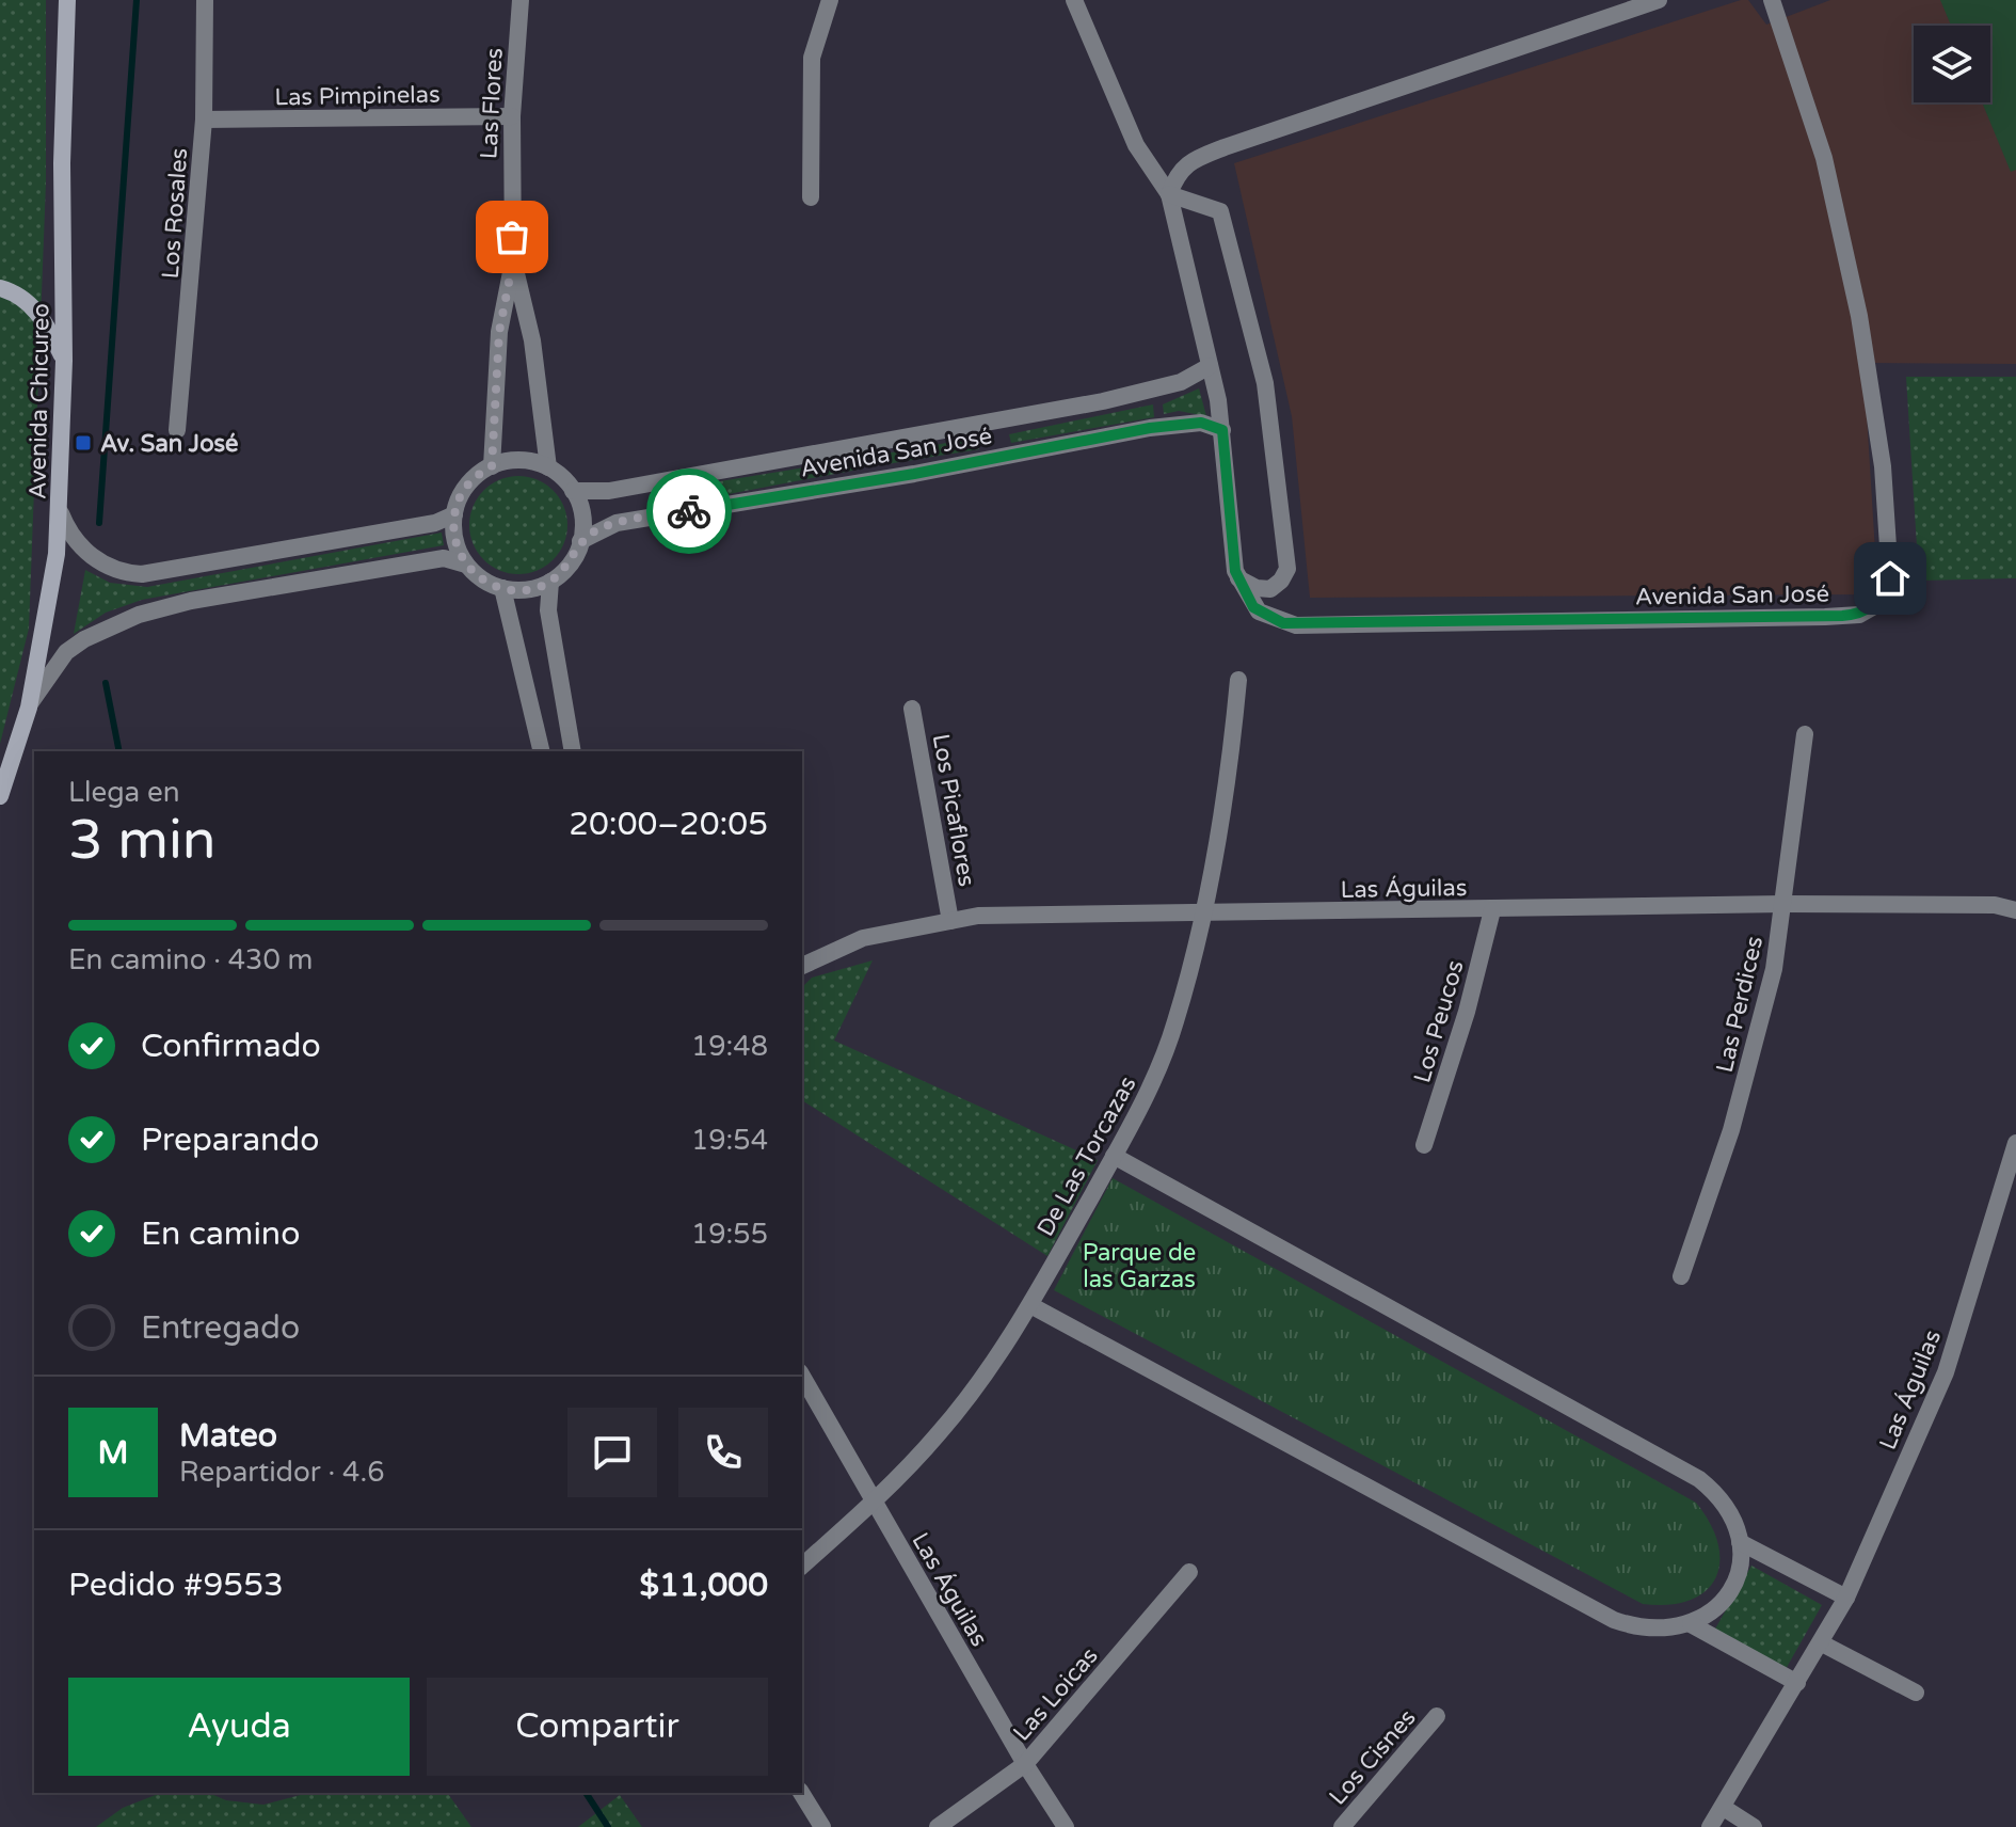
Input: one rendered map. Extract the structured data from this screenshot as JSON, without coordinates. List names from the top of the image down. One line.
{"streets":{"main road":["Avenida Chicureo"],"street":["Las Pimpinelas","Las Flores","Los Rosales","Avenida San José","Los Picaflores","Las Águilas","Las Perdices","Los Peucos","De Las Torcazas","Las Loicas","Los Cisnes"]},"crossings":[["Las Pimpinelas","Las Flores"],["Las Pimpinelas","Los Rosales"],["Las Flores","Avenida San José"],["Los Picaflores","Las Águilas"],["Las Águilas","Las Perdices"],["Las Águilas","Los Peucos"],["Las Águilas","De Las Torcazas"],["Las Águilas","Las Loicas"]],"parks":["Parque de las Garzas"],"places":{"transit":["Av. San José"]},"page":{"heading":["3 min","Llega en","20:00–20:05"],"panel":["Mateo","Repartidor · 4.6","Pedido #9553","$11,000"],"bar":"En camino · 430 m","list":[["Confirmado","19:48"],["Preparando","19:54"],["En camino","19:55"],"Entregado"],"round":"M","buttons":["Ayuda","Compartir"]}}
